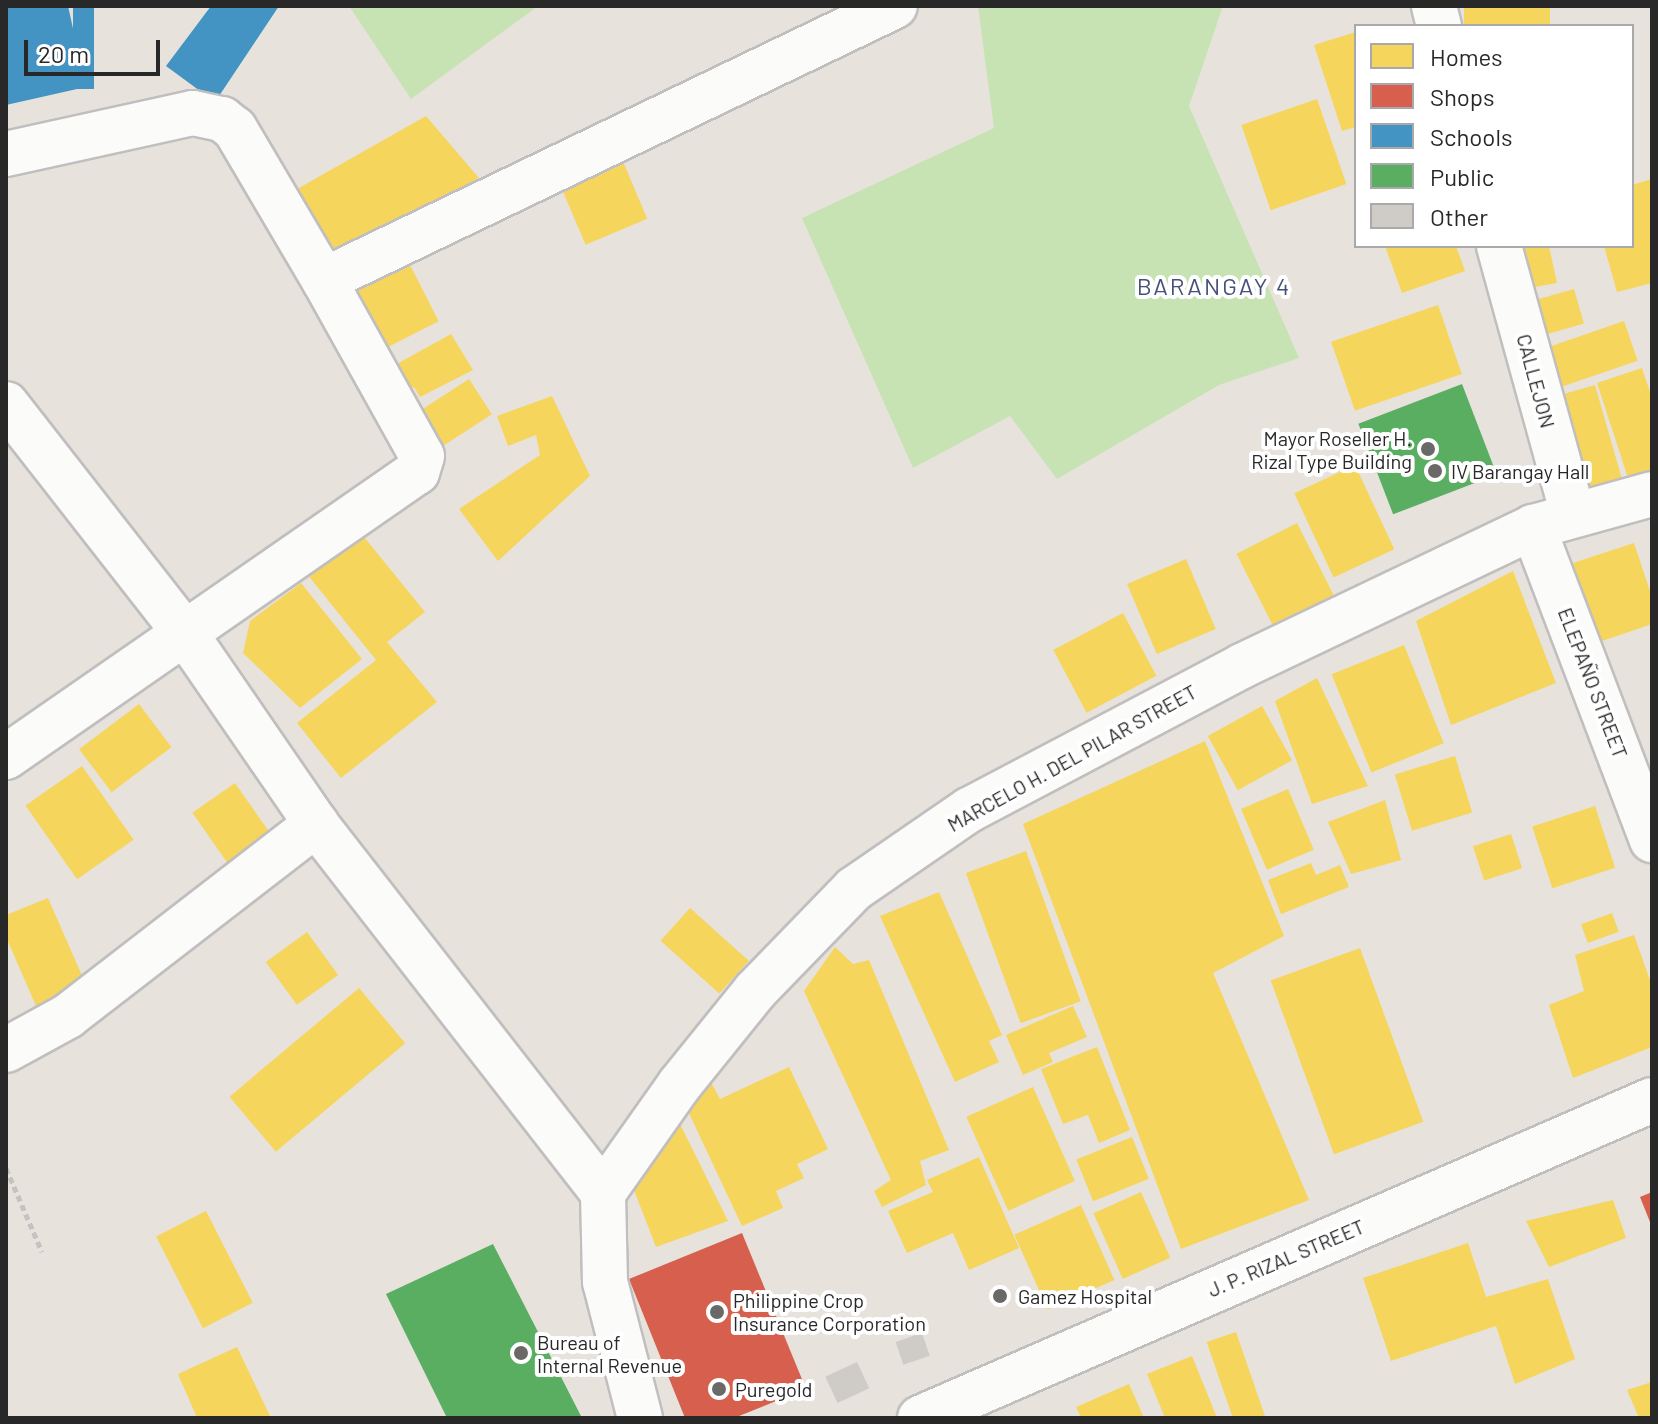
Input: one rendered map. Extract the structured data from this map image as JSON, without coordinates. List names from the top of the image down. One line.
{"streets":{"street":["CALLEJON","ELEPAÑO STREET","MARCELO H. DEL PILAR STREET","J. P. RIZAL STREET"]},"crossings":[["CALLEJON","ELEPAÑO STREET"],["CALLEJON","MARCELO H. DEL PILAR STREET"],["ELEPAÑO STREET","MARCELO H. DEL PILAR STREET"]],"districts":["BARANGAY 4"],"places":["Mayor Roseller H. Rizal Type Building","IV Barangay Hall","Gamez Hospital","Philippine Crop Insurance Corporation","Bureau of Internal Revenue","Puregold"],"legend":["Homes","Shops","Schools","Public","Other"],"scale_bar":"20 m"}
